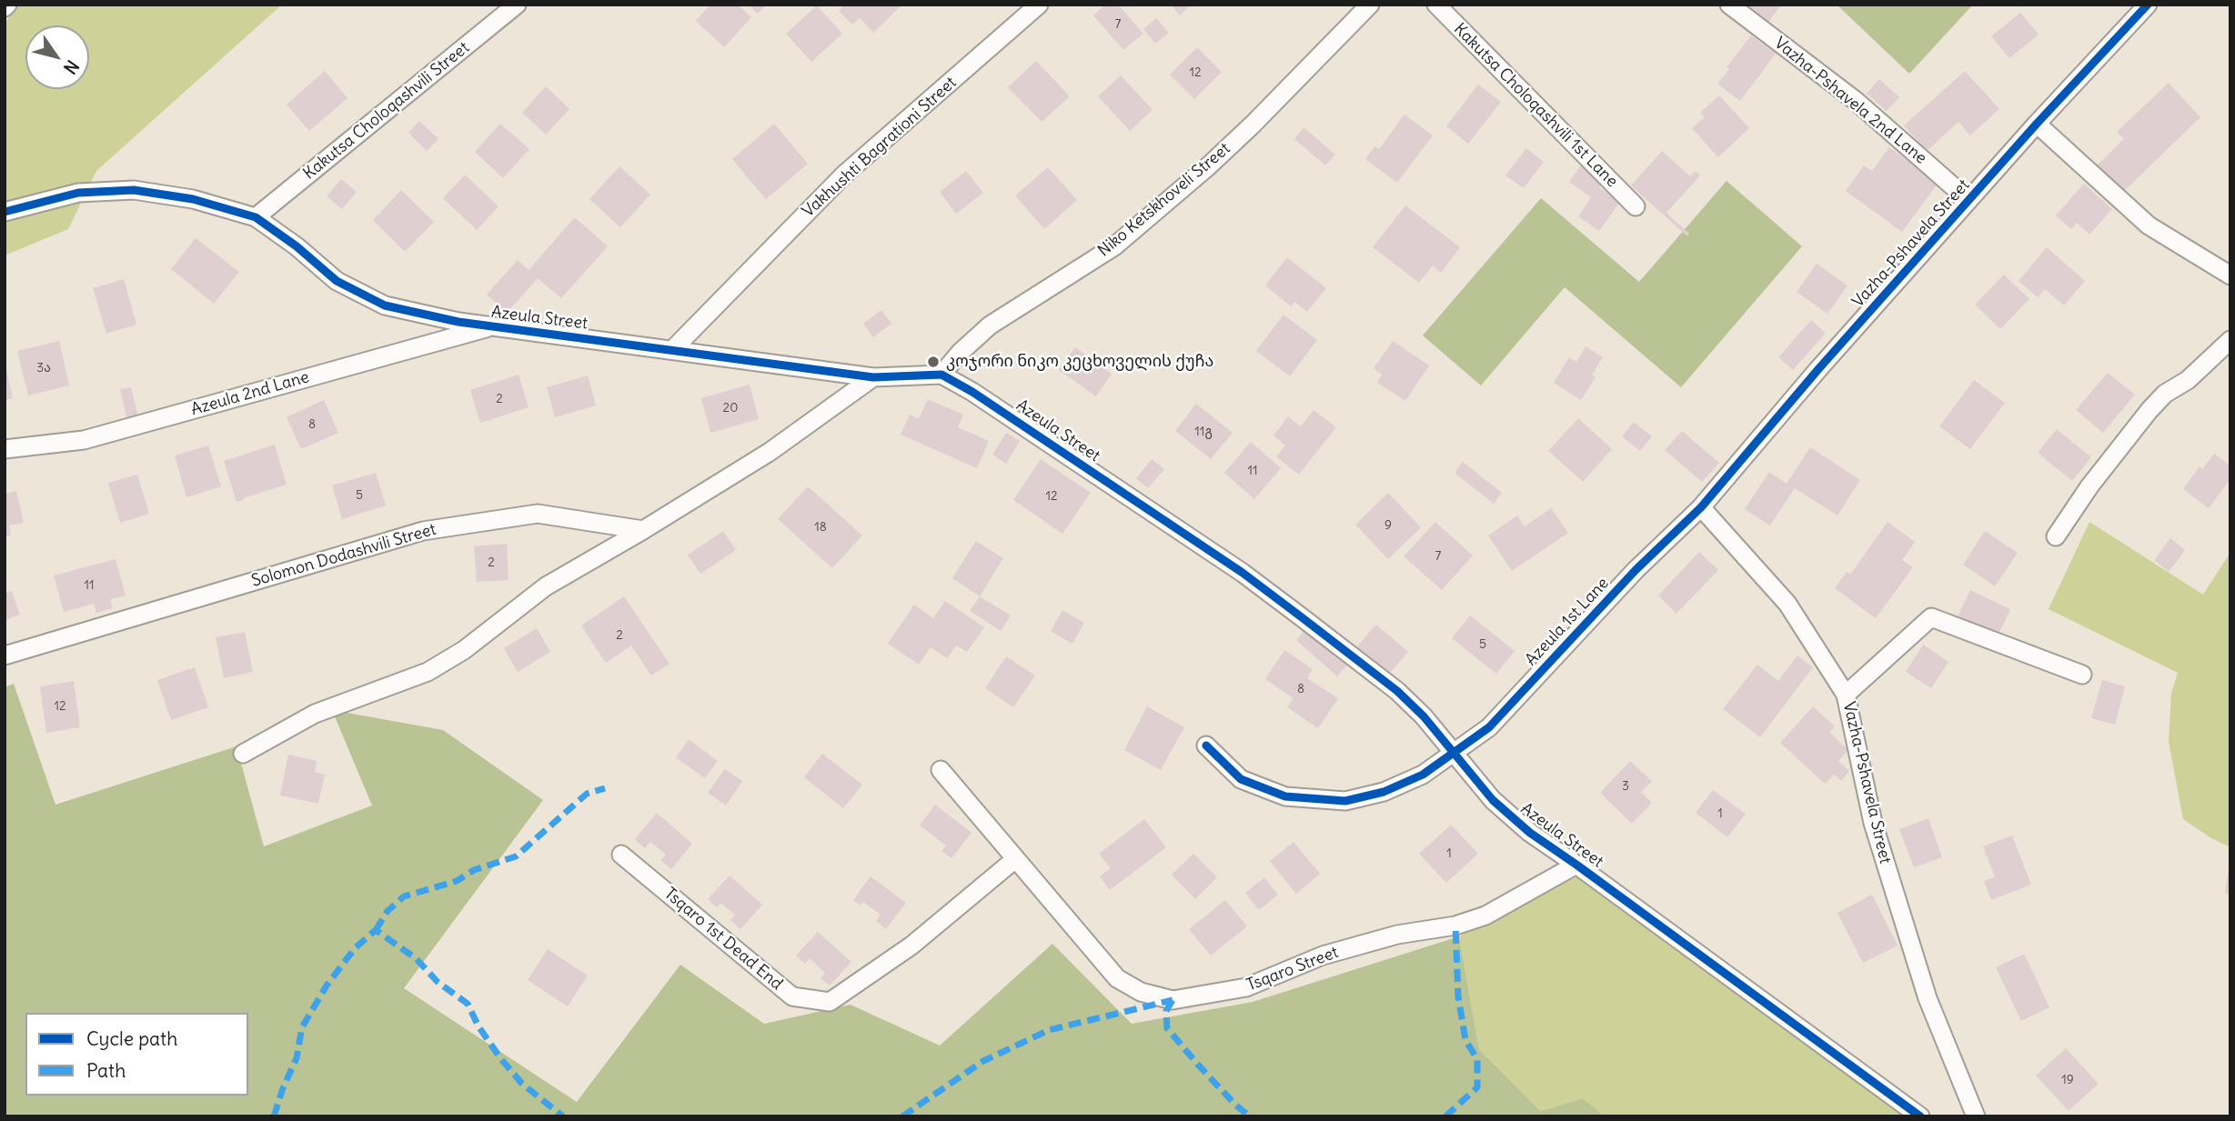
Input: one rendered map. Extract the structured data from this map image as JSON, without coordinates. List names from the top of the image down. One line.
{"streets":{"street":["Vazha-Pshavela 2nd Lane","Kakutsa Choloqashvili 1st Lane","Kakutsa Choloqashvili Street","Vakhushti Bagrationi Street","Niko Ketskhoveli Street","Vazha-Pshavela Street","Azeula Street","Azeula 2nd Lane","Solomon Dodashvili Street","Azeula 1st Lane","Tsqaro 1st Dead End","Tsqaro Street"]},"crossings":[["Vazha-Pshavela 2nd Lane","Vazha-Pshavela Street"],["Kakutsa Choloqashvili Street","Azeula Street"],["Vakhushti Bagrationi Street","Azeula Street"],["Niko Ketskhoveli Street","Azeula Street"],["Vazha-Pshavela Street","Azeula 1st Lane"],["Azeula Street","Azeula 2nd Lane"],["Azeula Street","Azeula 1st Lane"],["Azeula Street","Tsqaro Street"],["Tsqaro 1st Dead End","Tsqaro Street"]],"places":["კოჯორი ნიკო კეცხოველის ქუჩა"],"house_numbers":["7","12","3ა","2","20","8","11გ","11","5","12","9","18","7","2","11","2","5","8","12","3","1","1","19"],"legend":["Cycle path","Path"],"north":"bottom right"}
